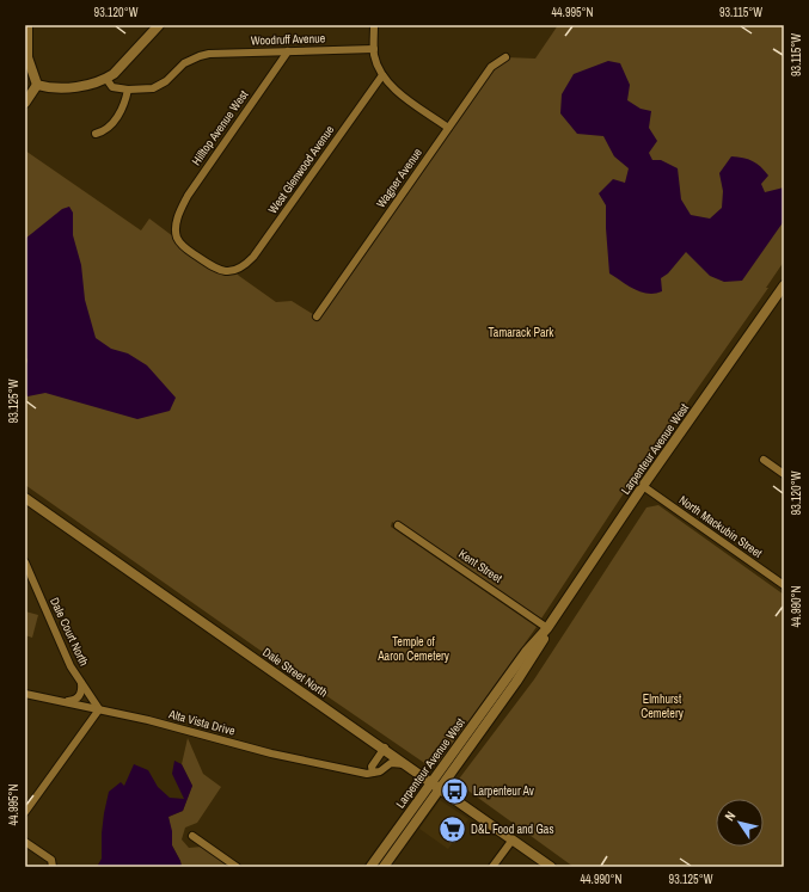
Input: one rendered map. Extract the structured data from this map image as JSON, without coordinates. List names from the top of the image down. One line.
{"streets":{"main road":["Larpenteur Avenue West","Dale Street North"],"street":["Woodruff Avenue","Hilltop Avenue West","West Glenwood Avenue","Wagner Avenue","North Mackubin Street","Kent Street","Dale Court North","Alta Vista Drive"]},"crossings":[["Woodruff Avenue","Hilltop Avenue West"],["Hilltop Avenue West","West Glenwood Avenue"],["Larpenteur Avenue West","North Mackubin Street"],["Larpenteur Avenue West","Kent Street"],["Larpenteur Avenue West","Dale Street North"],["Dale Court North","Alta Vista Drive"],["Dale Street North","Alta Vista Drive"]],"parks":["Tamarack Park","Temple of Aaron Cemetery","Elmhurst Cemetery"],"places":{"bus stop":["Larpenteur Av"],"supermarket":["D&L Food and Gas"]},"north":"top left","coordinates":["93.120°W","44.995°N","93.115°W","93.125°W","44.990°N"]}
